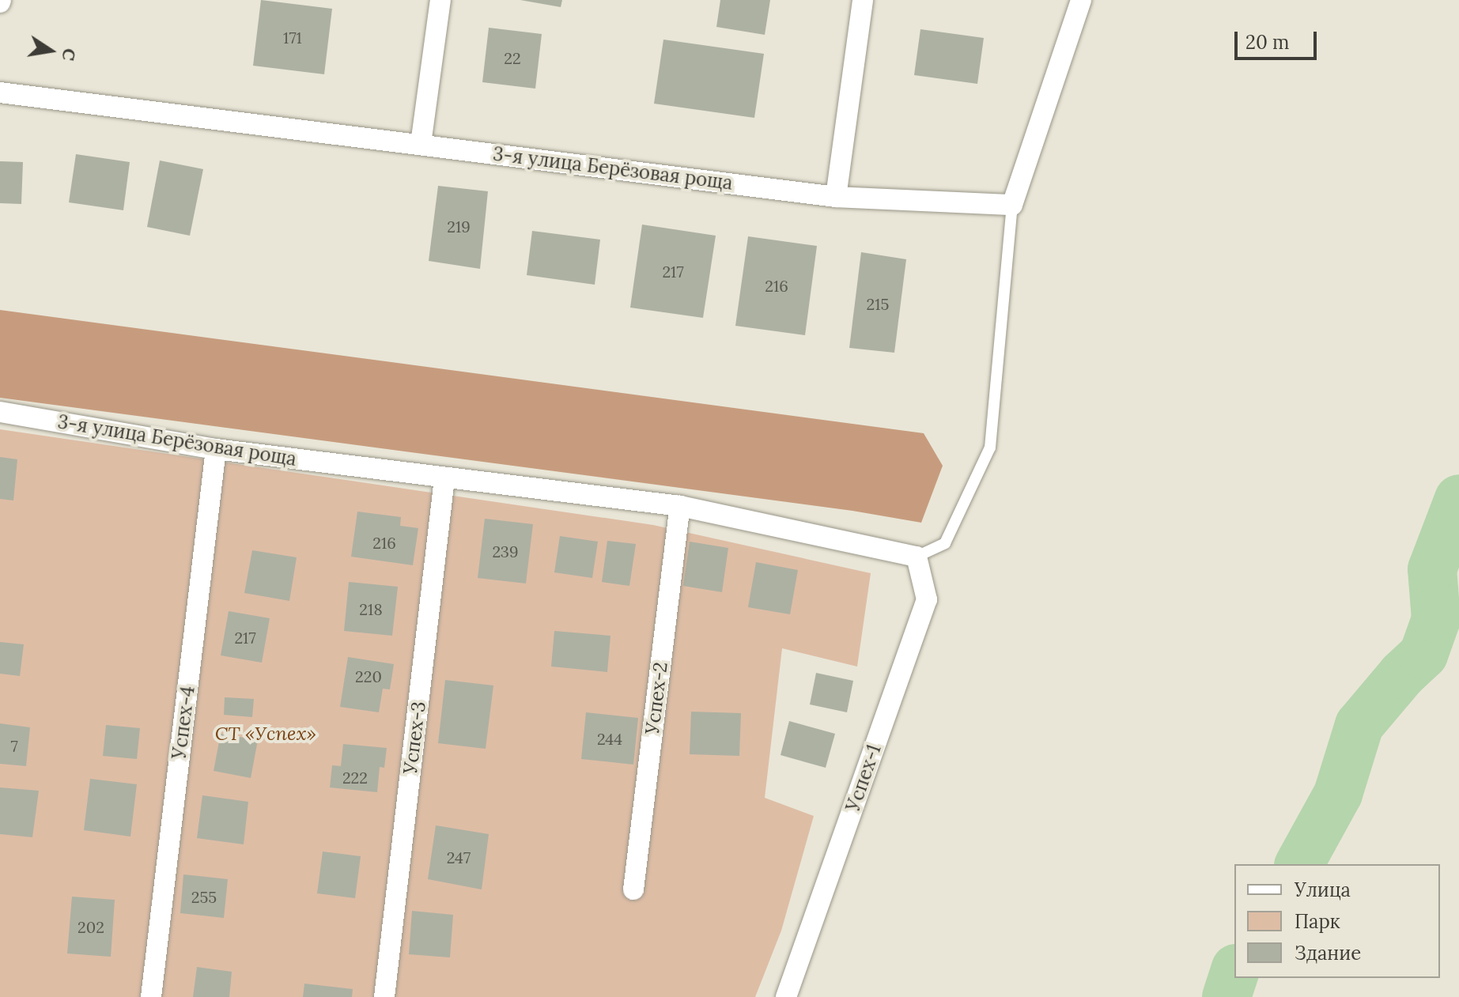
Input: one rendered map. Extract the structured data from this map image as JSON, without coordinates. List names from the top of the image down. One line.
{"streets":{"street":["3-я улица Берёзовая роща","Успех-2","Успех-4","Успех-3","Успех-1"]},"crossings":[["3-я улица Берёзовая роща","Успех-2"],["3-я улица Берёзовая роща","Успех-4"],["3-я улица Берёзовая роща","Успех-3"],["3-я улица Берёзовая роща","Успех-1"]],"parks":["СТ «Успех»"],"house_numbers":["171","22","219","217","216","215","216","239","218","217","220","244","7","222","247","255","202"],"legend":["Улица","Парк","Здание"],"scale_bar":"20 m","north":"right"}
